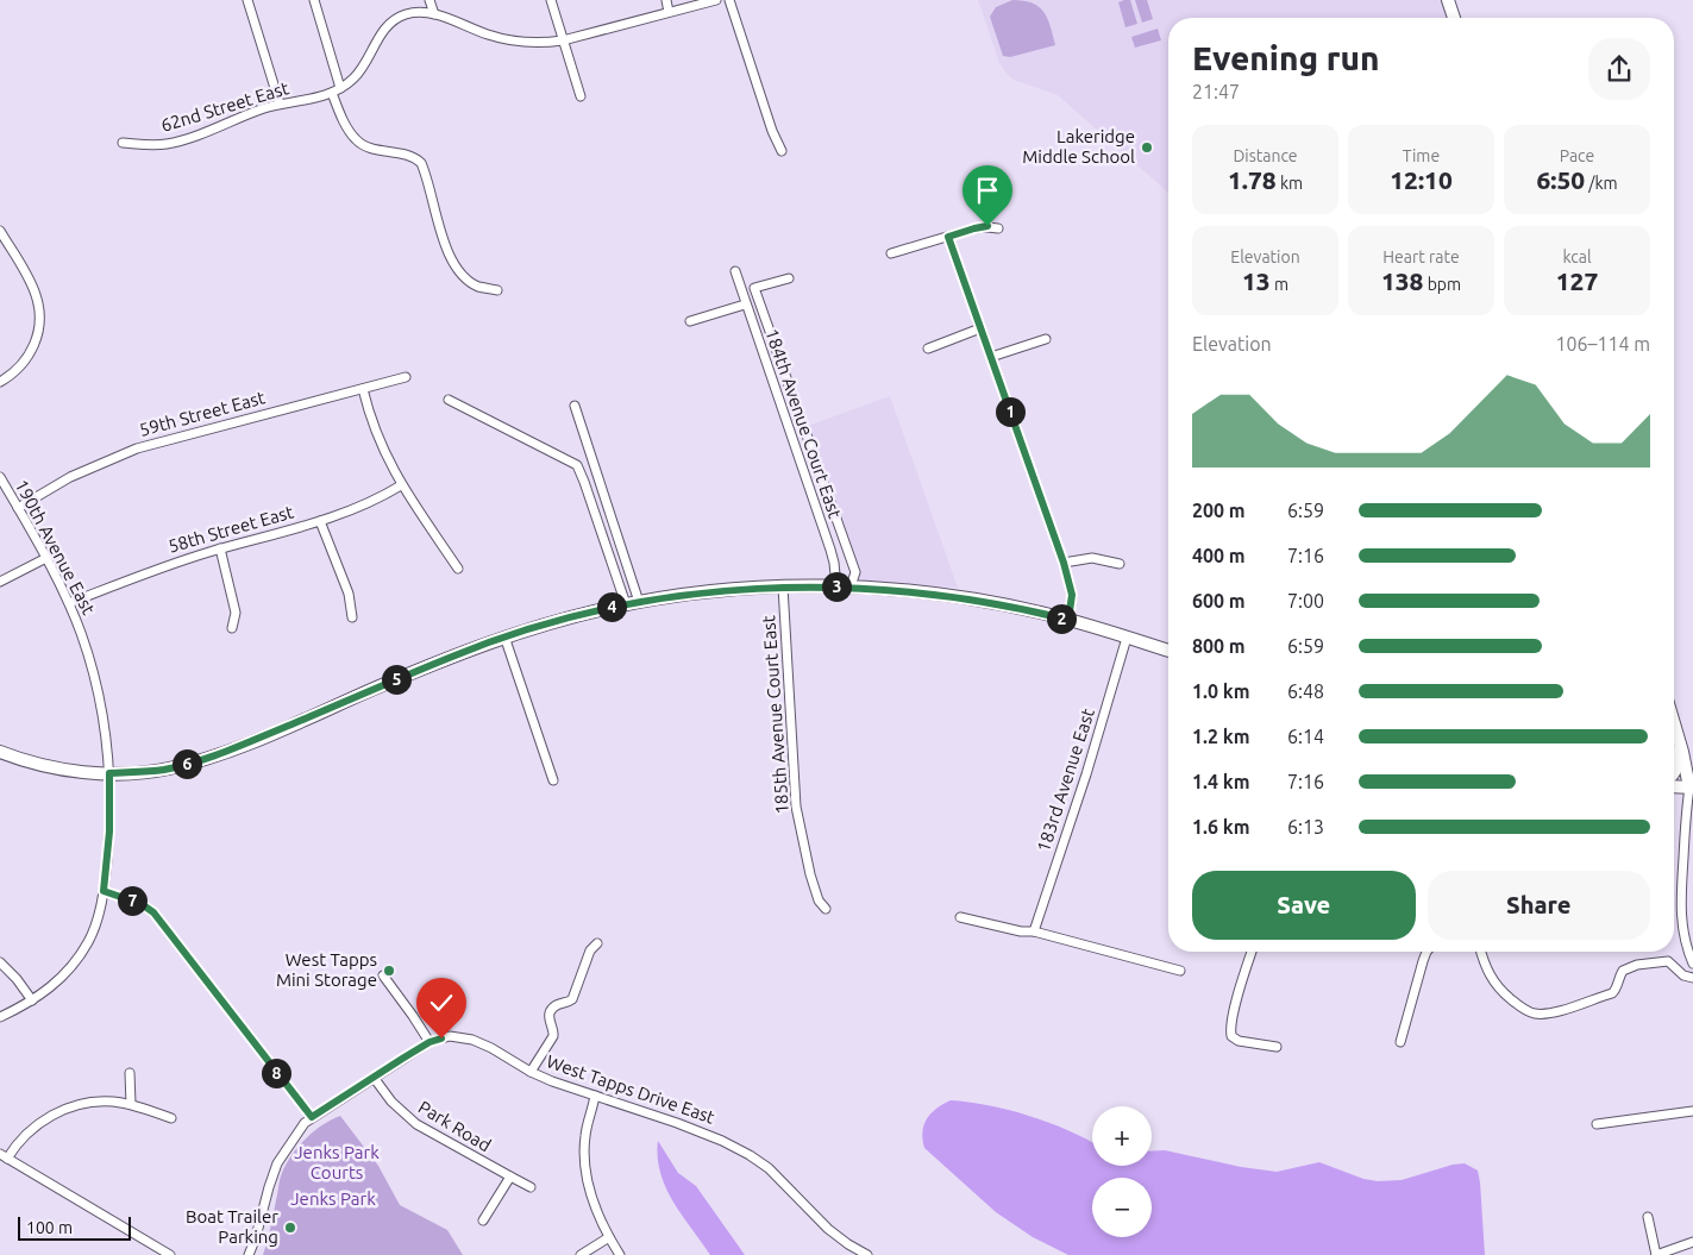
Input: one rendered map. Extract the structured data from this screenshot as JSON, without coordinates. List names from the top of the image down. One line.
{"streets":{"street":["62nd Street East","59th Street East","184th Avenue Court East","58th Street East","190th Avenue East","185th Avenue Court East","183rd Avenue East","West Tapps Drive East","Park Road"]},"crossings":[["59th Street East","190th Avenue East"],["58th Street East","190th Avenue East"],["West Tapps Drive East","Park Road"]],"parks":["Jenks Park Courts","Jenks Park"],"places":["Lakeridge Middle School","West Tapps Mini Storage","Boat Trailer Parking"],"scale_bar":"100 m","page":{"heading":["Evening run","21:47"],"stats":[["Distance","1.78 km"],["Time","12:10"],["Pace","6:50 /km"],["Elevation","13 m"],["Heart rate","138 bpm"],["kcal","127"]],"chart":["Elevation","106–114 m"],"pins":["1","3","4","2","5","6","7","8"],"list":[{"name":"200 m","note":"6:59"},{"name":"400 m","note":"7:16"},{"name":"600 m","note":"7:00"},{"name":"800 m","note":"6:59"},{"name":"1.0 km","note":"6:48"},{"name":"1.2 km","note":"6:14"},{"name":"1.4 km","note":"7:16"},{"name":"1.6 km","note":"6:13"}],"buttons":["Save","Share"],"map_buttons":["+","−"],"scale":"100 m"}}
